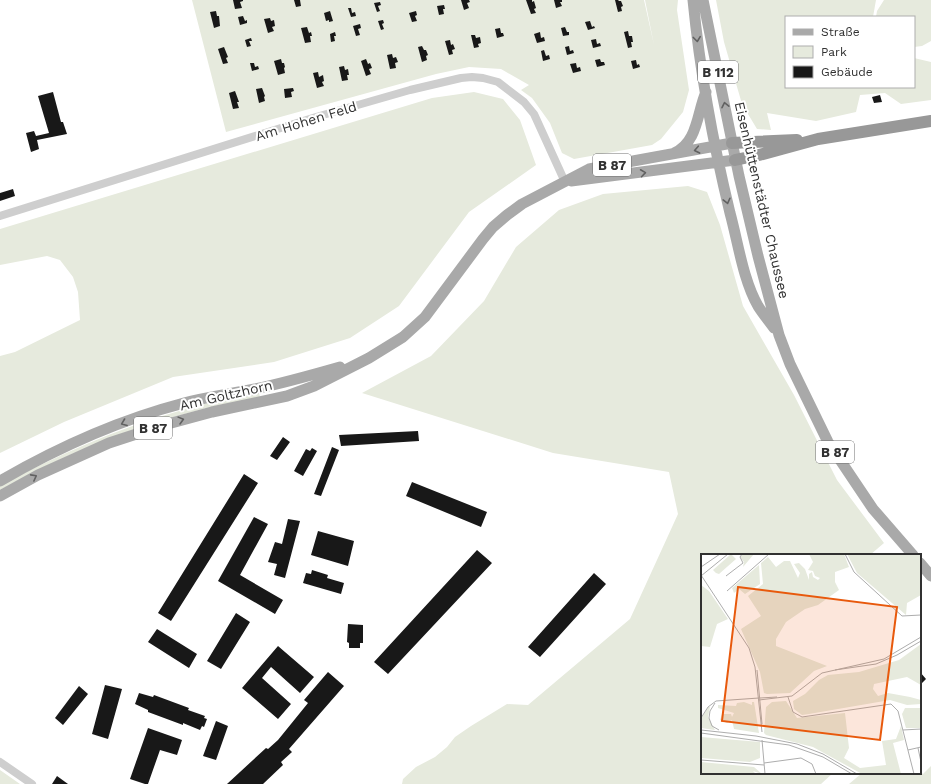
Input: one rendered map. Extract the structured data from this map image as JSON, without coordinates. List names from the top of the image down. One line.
{"streets":{"main road":["B 112","B 87","Eisenhüttenstädter Chaussee","Am Goltzhorn"],"street":["Am Hohen Feld"]},"crossings":[["Am Hohen Feld","Am Goltzhorn"],["Eisenhüttenstädter Chaussee","Am Goltzhorn"]],"legend":["Straße","Park","Gebäude"]}
